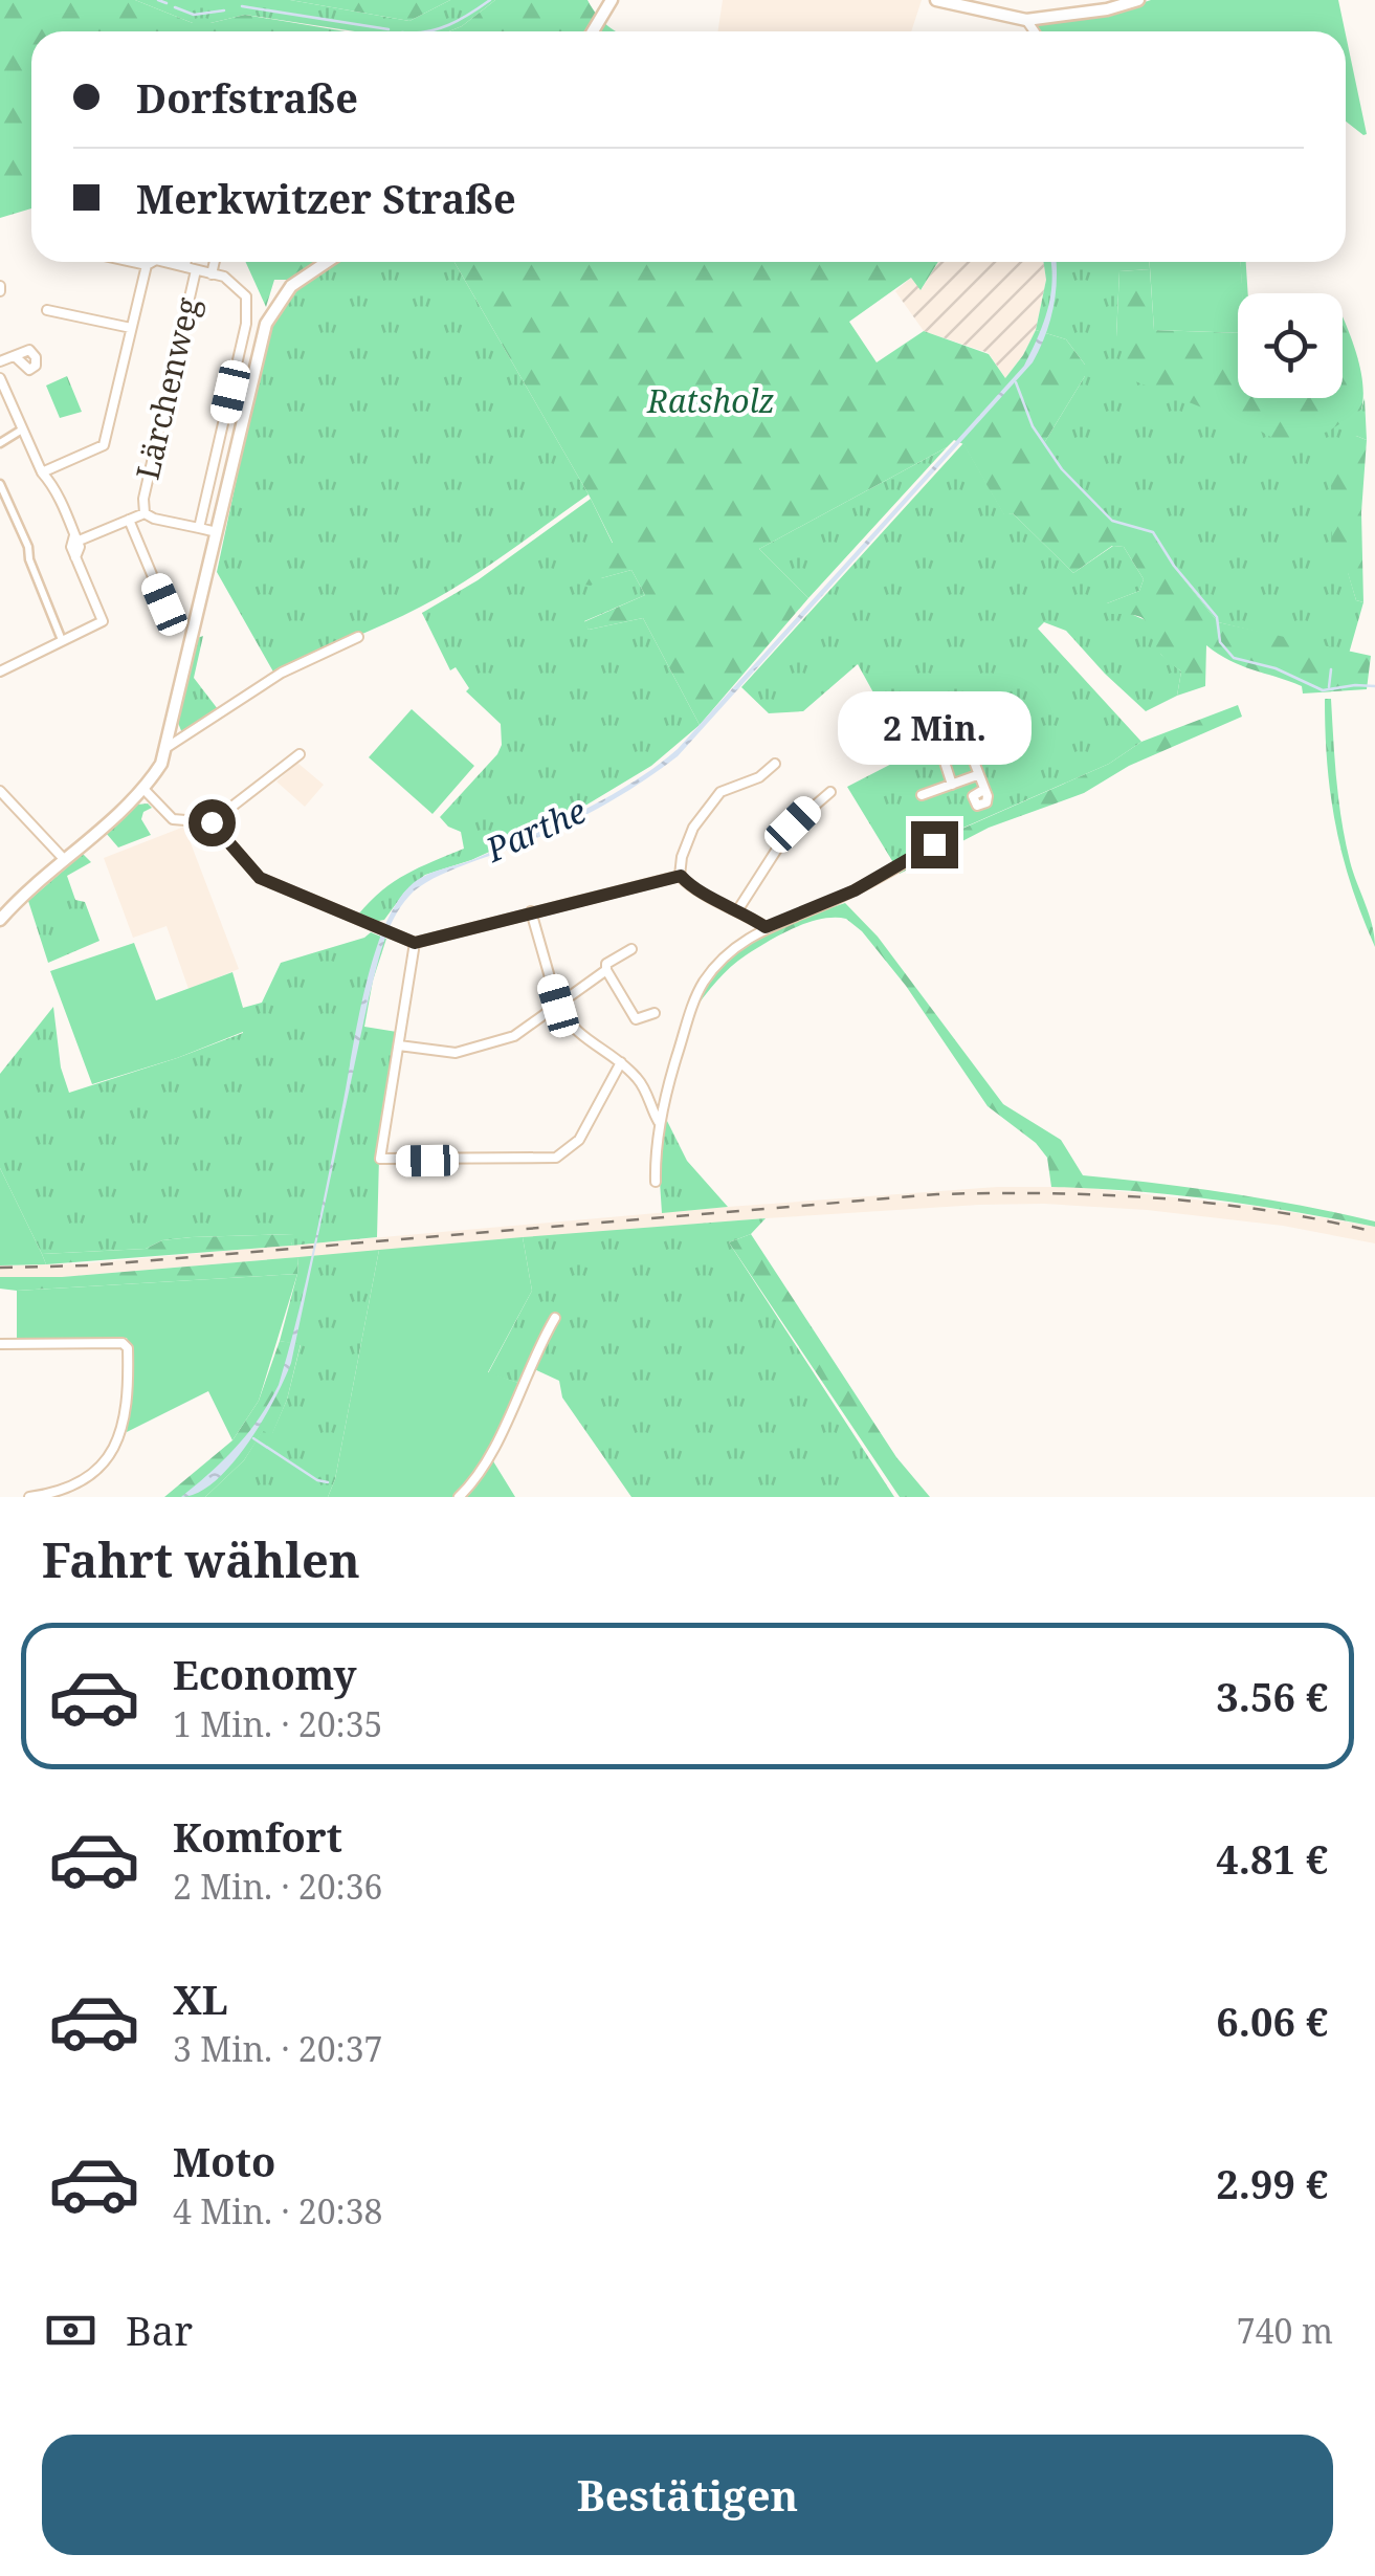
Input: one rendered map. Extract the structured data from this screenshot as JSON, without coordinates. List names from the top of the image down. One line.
{"streets":{"street":["Lärchenweg"]},"water":["Parthe"],"parks":["Ratsholz"],"page":{"banner":["Dorfstraße","Merkwitzer Straße"],"bubble":"2 Min.","heading":"Fahrt wählen","list":[{"name":"Economy","note":"1 Min. · 20:35","value":"3.56 €"},{"name":"Komfort","note":"2 Min. · 20:36","value":"4.81 €"},{"name":"XL","note":"3 Min. · 20:37","value":"6.06 €"},{"name":"Moto","note":"4 Min. · 20:38","value":"2.99 €"}],"pay":["Bar","740 m"],"buttons":"Bestätigen"}}
